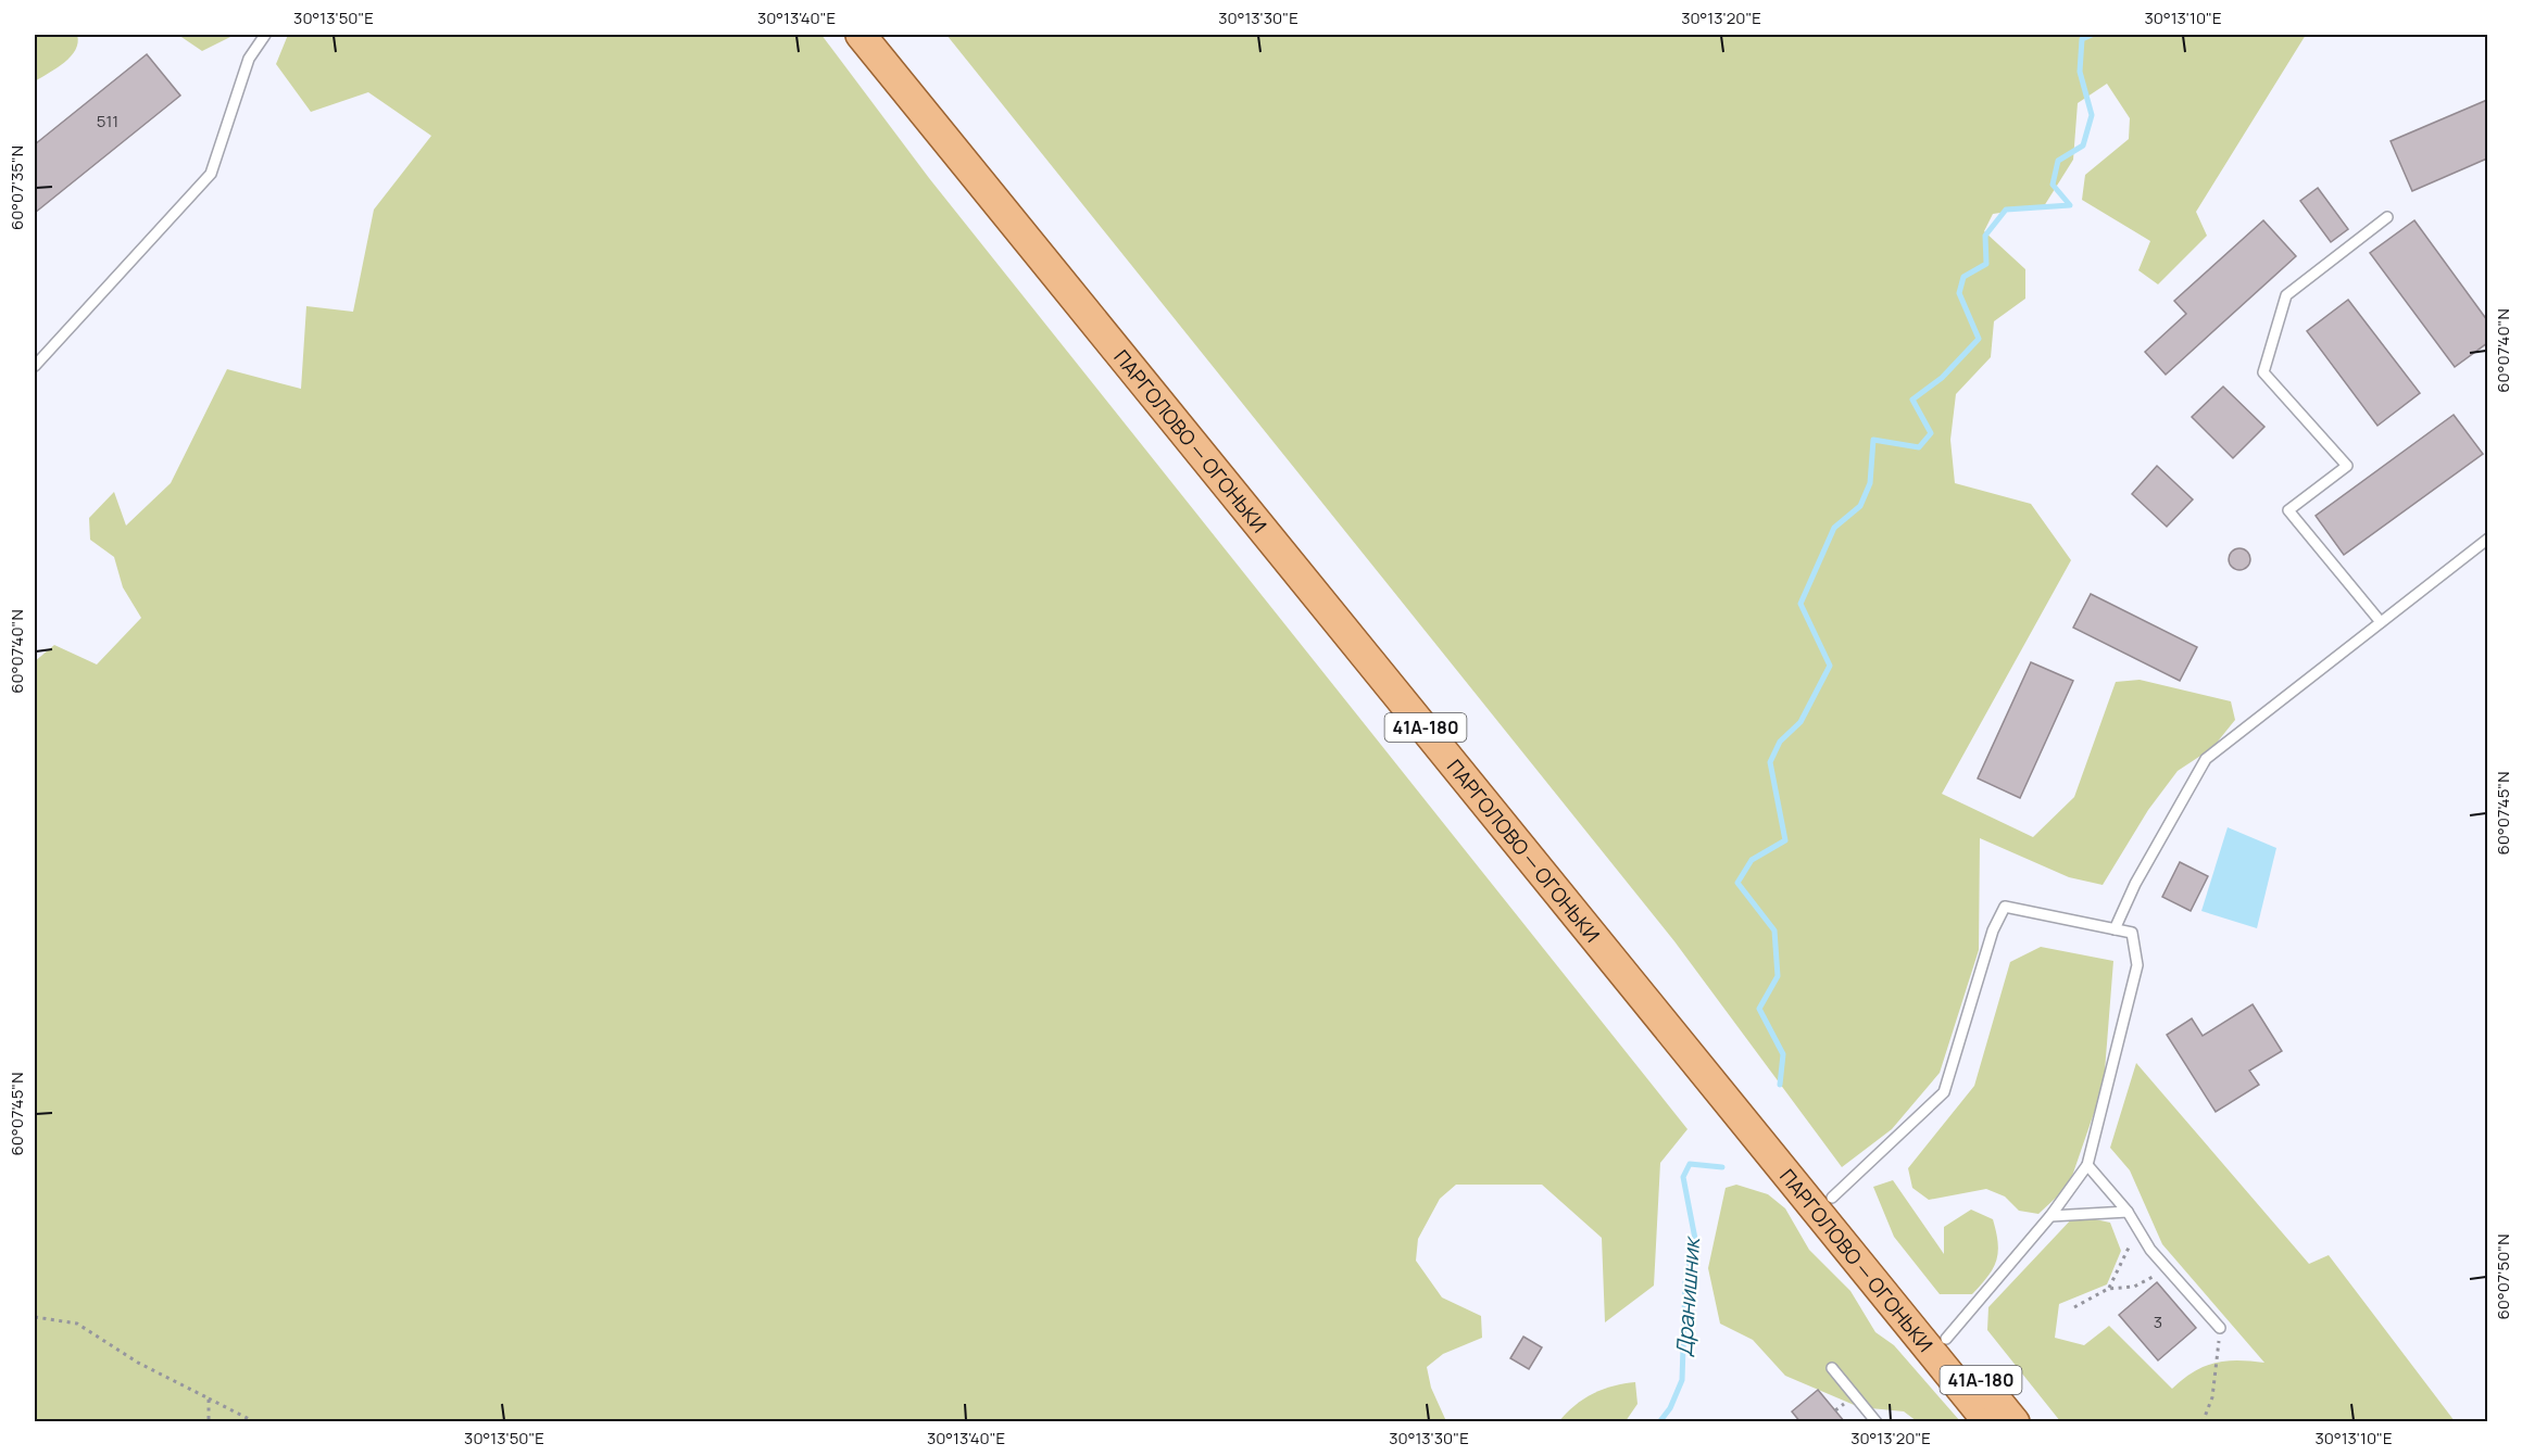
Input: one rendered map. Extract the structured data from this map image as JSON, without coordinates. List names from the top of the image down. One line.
{"streets":{"main road":["ПАРГОЛОВО — ОГОНЬКИ","41А-180"]},"water":["Дранишник"],"house_numbers":["511","3"],"coordinates":["30°13'50\"E","30°13'40\"E","30°13'30\"E","30°13'20\"E","30°13'10\"E","60°07'35\"N","60°07'40\"N","60°07'45\"N","60°07'50\"N"]}
